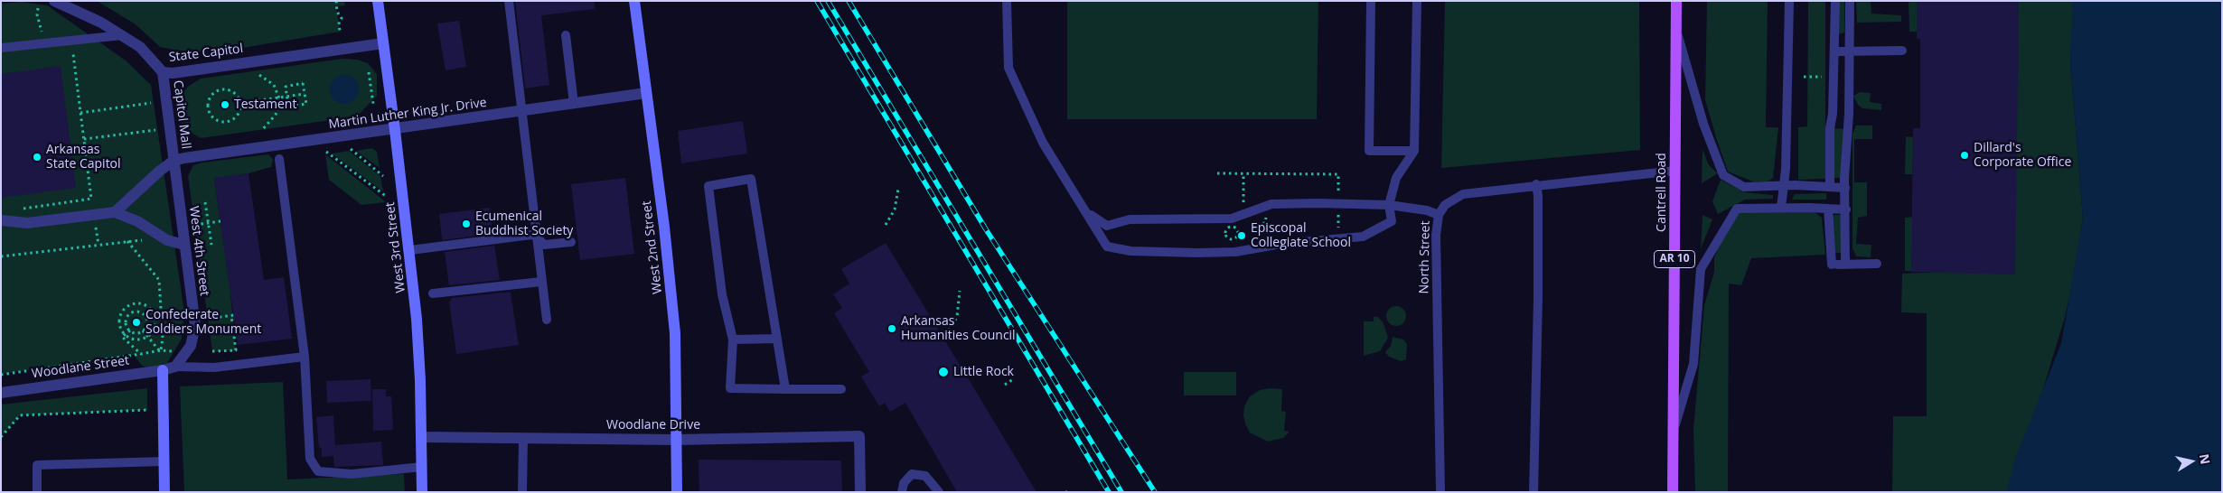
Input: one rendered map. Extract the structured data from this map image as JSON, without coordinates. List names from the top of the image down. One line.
{"streets":{"main road":["Cantrell Road","AR 10"],"street":["State Capitol","Martin Luther King Jr. Drive","Capitol Mall","West 3rd Street","West 2nd Street","West 4th Street","Woodlane Street","Woodlane Drive"],"lane":["North Street"]},"crossings":[["State Capitol","Capitol Mall"],["State Capitol","West 3rd Street"],["Martin Luther King Jr. Drive","Capitol Mall"],["Martin Luther King Jr. Drive","West 3rd Street"],["Martin Luther King Jr. Drive","West 2nd Street"],["Martin Luther King Jr. Drive","West 4th Street"],["Capitol Mall","West 4th Street"],["Cantrell Road","North Street"],["West 3rd Street","Woodlane Drive"],["West 2nd Street","Woodlane Drive"]],"places":["Testament","Dillard's Corporate Office","Arkansas State Capitol","Ecumenical Buddhist Society","Episcopal Collegiate School","Confederate Soldiers Monument","Arkansas Humanities Council","Little Rock"],"north":"right"}
